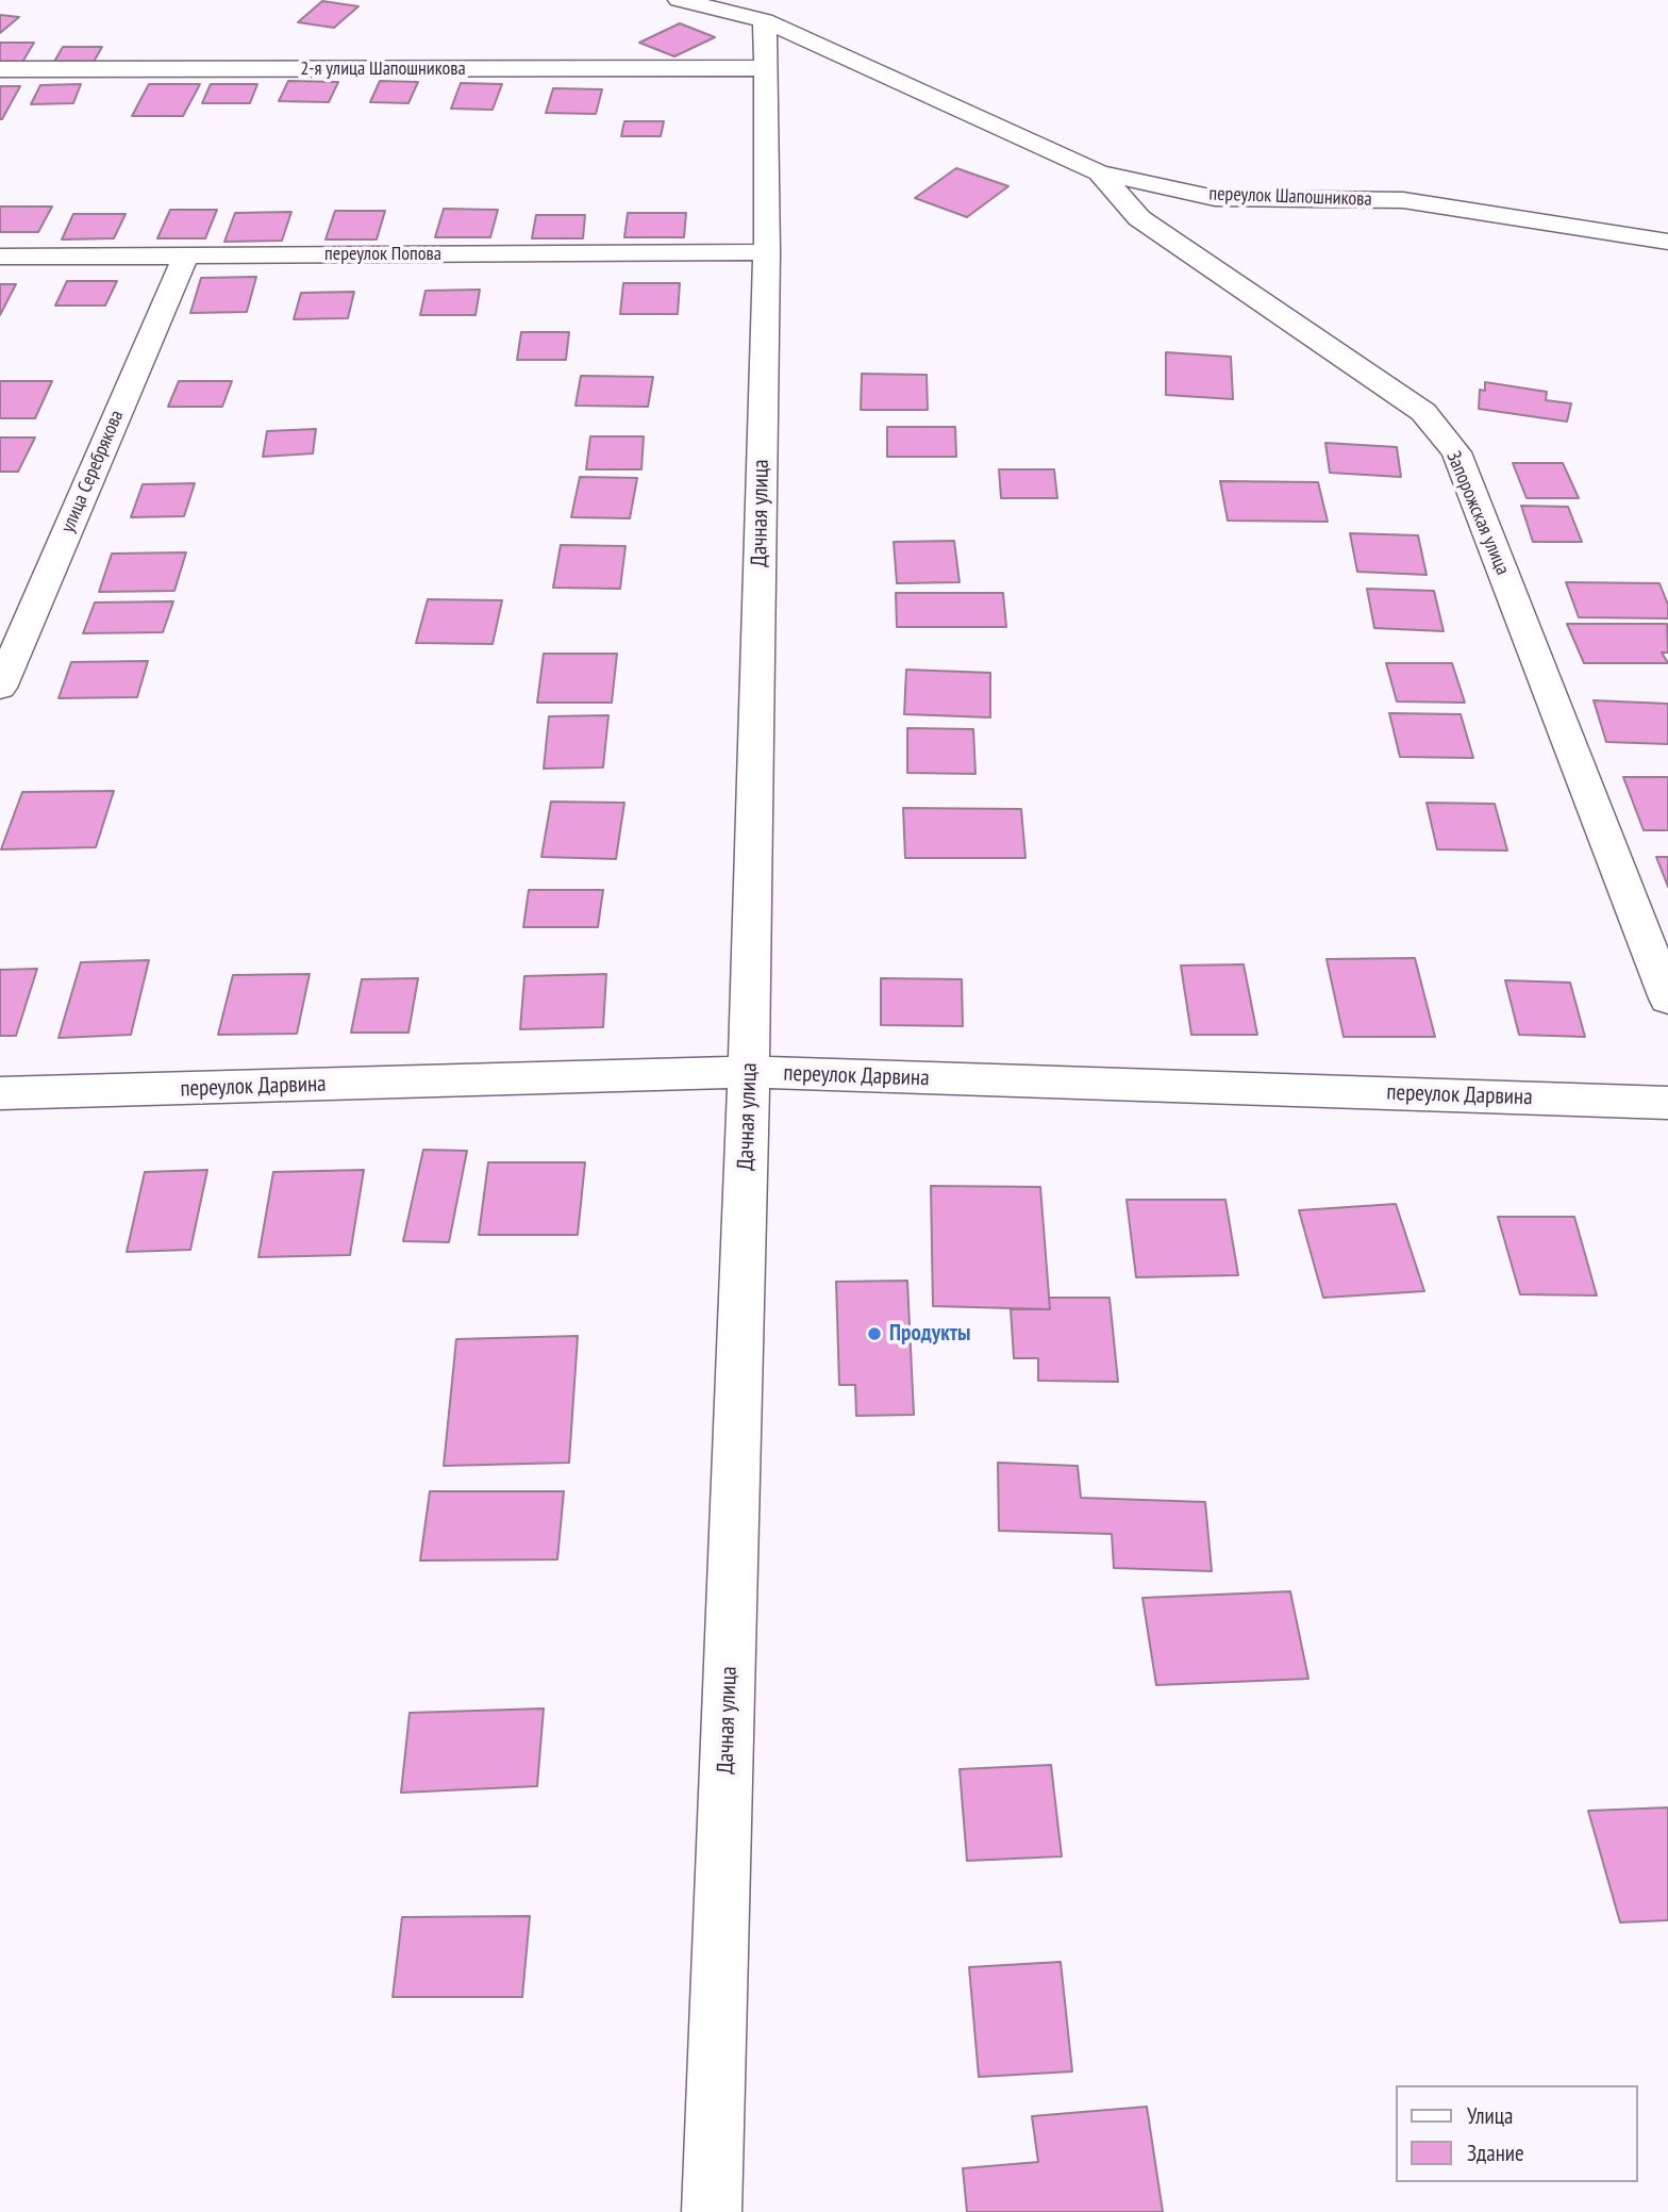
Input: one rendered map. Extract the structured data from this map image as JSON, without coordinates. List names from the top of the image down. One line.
{"streets":{"street":["2-я улица Шапошникова","переулок Шапошникова","переулок Попова","улица Серебрякова","Дачная улица","Запорожская улица","переулок Дарвина"]},"crossings":[["2-я улица Шапошникова","Дачная улица"],["переулок Шапошникова","Дачная улица"],["переулок Шапошникова","Запорожская улица"],["переулок Попова","улица Серебрякова"],["переулок Попова","Дачная улица"],["Дачная улица","переулок Дарвина"]],"places":["Продукты"],"legend":["Улица","Здание"]}
